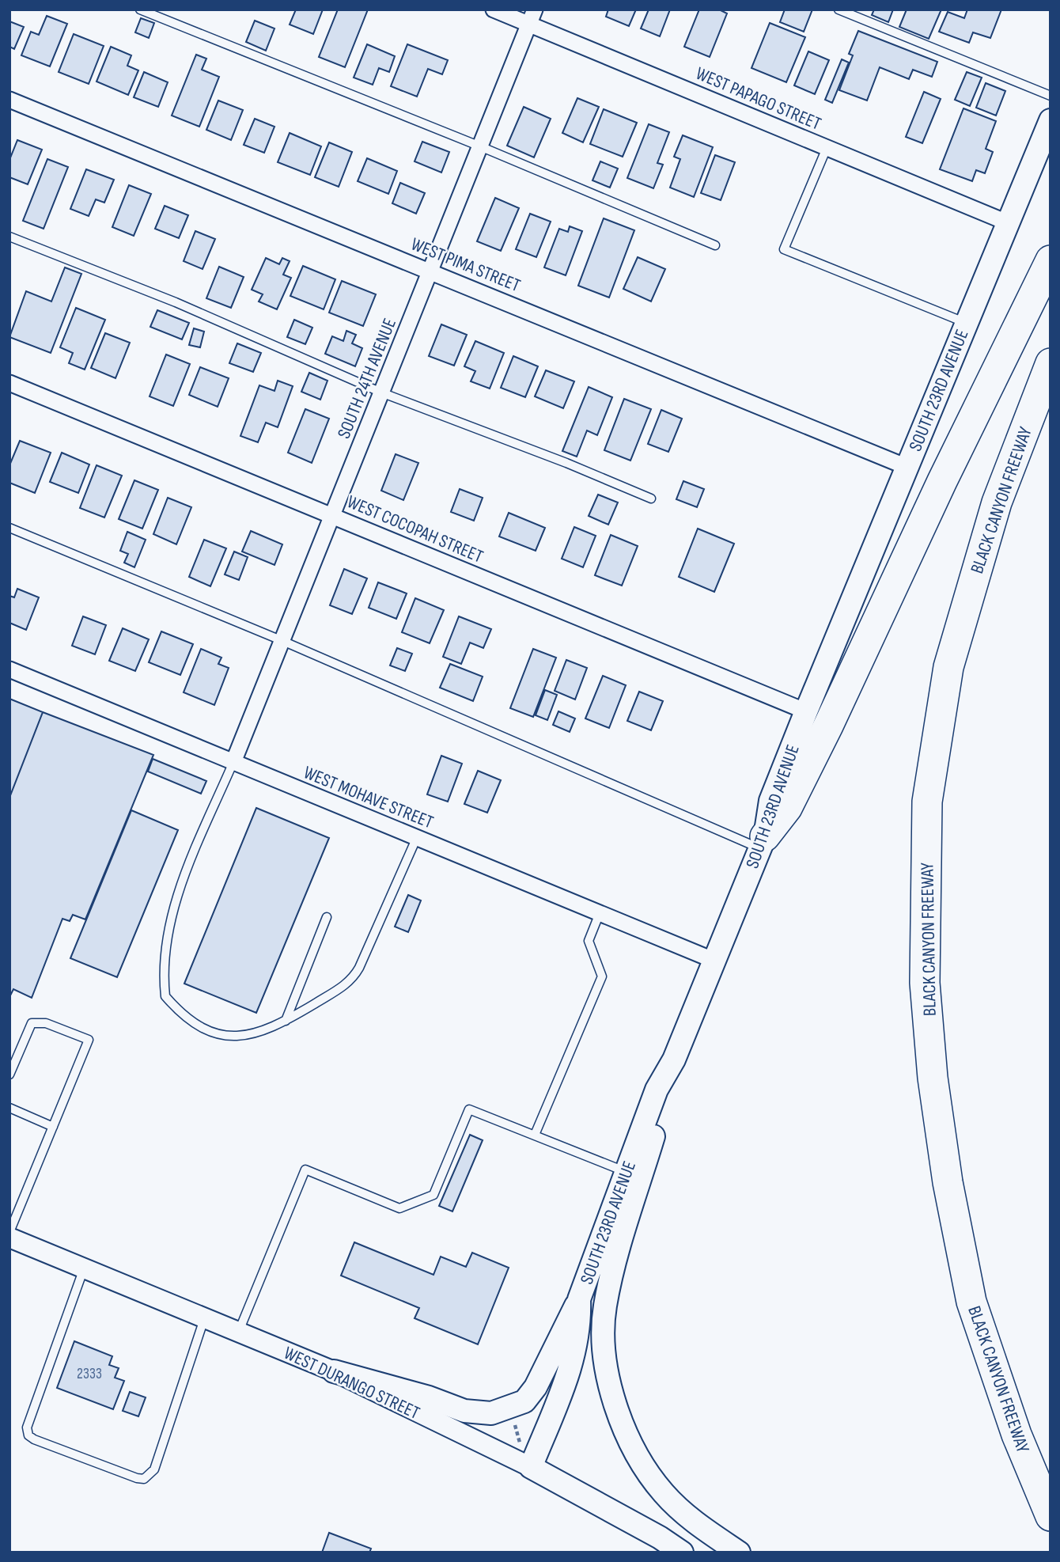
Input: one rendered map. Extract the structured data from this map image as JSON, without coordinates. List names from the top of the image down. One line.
{"streets":{"highway":["BLACK CANYON FREEWAY"],"main road":["SOUTH 23RD AVENUE","WEST DURANGO STREET"],"street":["WEST PAPAGO STREET","WEST PIMA STREET","SOUTH 24TH AVENUE","WEST COCOPAH STREET","WEST MOHAVE STREET"]},"crossings":[["WEST PAPAGO STREET","SOUTH 24TH AVENUE"],["WEST PAPAGO STREET","SOUTH 23RD AVENUE"],["WEST PIMA STREET","SOUTH 24TH AVENUE"],["WEST PIMA STREET","SOUTH 23RD AVENUE"],["SOUTH 24TH AVENUE","WEST COCOPAH STREET"],["SOUTH 24TH AVENUE","WEST MOHAVE STREET"],["SOUTH 23RD AVENUE","WEST COCOPAH STREET"],["SOUTH 23RD AVENUE","WEST MOHAVE STREET"],["SOUTH 23RD AVENUE","WEST DURANGO STREET"]],"house_numbers":["2333"]}
